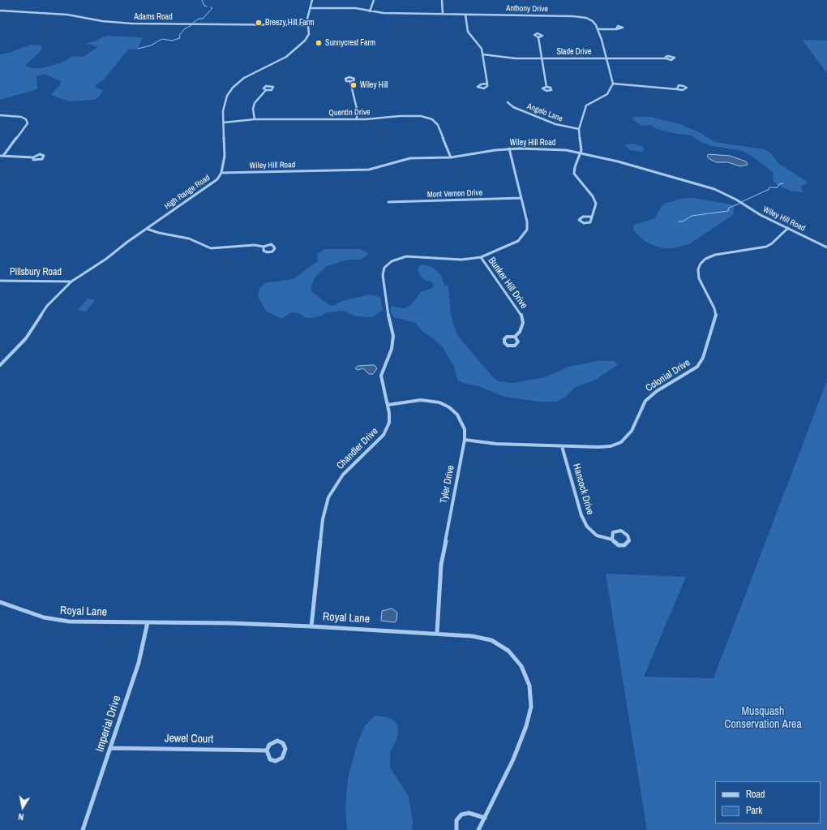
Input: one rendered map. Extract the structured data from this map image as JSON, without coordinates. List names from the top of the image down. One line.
{"streets":{"street":["Anthony Drive","Adams Road","Slade Drive","Quentin Drive","Angelo Lane","Wiley Hill Road","High Range Road","Mont Vernon Drive","Pillsbury Road","Bunker Hill Drive","Colonial Drive","Chandler Drive","Tyler Drive","Hancock Drive","Royal Lane","Imperial Drive","Jewel Court"]},"crossings":[["Anthony Drive","High Range Road"],["Adams Road","High Range Road"],["Quentin Drive","Wiley Hill Road"],["Quentin Drive","High Range Road"],["Wiley Hill Road","High Range Road"],["Wiley Hill Road","Bunker Hill Drive"],["Wiley Hill Road","Colonial Drive"],["High Range Road","Pillsbury Road"],["Mont Vernon Drive","Bunker Hill Drive"],["Bunker Hill Drive","Chandler Drive"],["Colonial Drive","Tyler Drive"],["Colonial Drive","Hancock Drive"],["Chandler Drive","Tyler Drive"],["Chandler Drive","Royal Lane"],["Tyler Drive","Royal Lane"],["Royal Lane","Imperial Drive"],["Imperial Drive","Jewel Court"]],"parks":["Musquash Conservation Area"],"places":["Breezy Hill Farm","Sunnycrest Farm","Wiley Hill"],"legend":["Road","Park"],"north":"bottom"}
